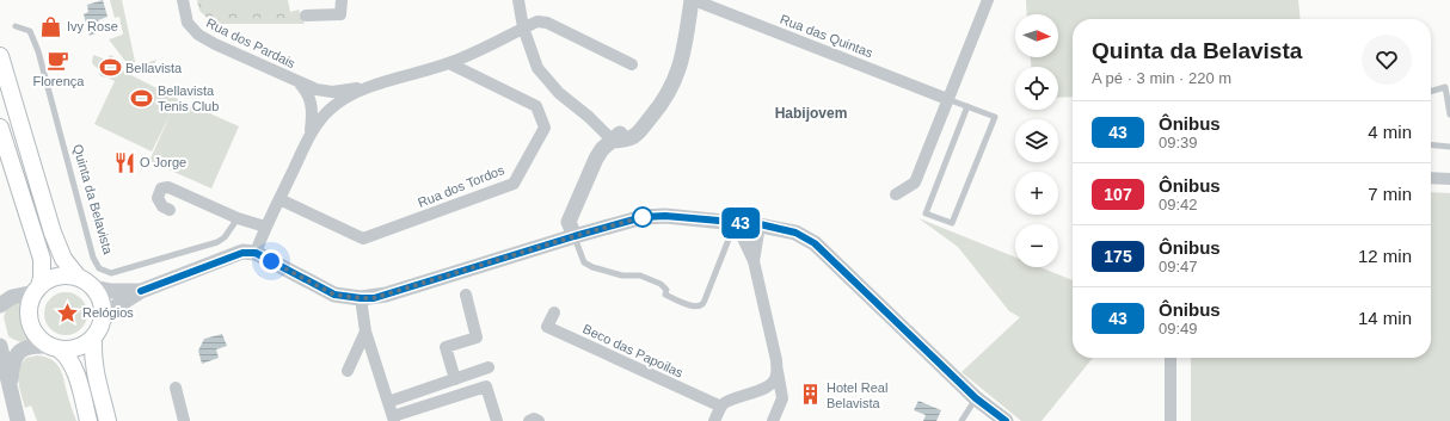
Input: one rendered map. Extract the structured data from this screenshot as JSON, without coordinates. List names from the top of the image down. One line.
{"streets":{"street":["Rua das Quintas","Rua dos Pardais","Rua dos Tordos","Beco das Papoilas"],"lane":["Quinta da Belavista"]},"districts":["Habijovem"],"places":{"shop":["Ivy Rose"],"cafe":["Florença"],"sports":["Bellavista","Bellavista Tenis Club"],"restaurant":["O Jorge"],"place":["Relógios"],"building":["Hotel Real Belavista"]},"lines":["bus line 43"],"north":"right","page":{"on_map":"43","map_buttons":["+","−"],"heading":["Quinta da Belavista","A pé · 3 min · 220 m"],"list":[{"mark":"43","name":"Ônibus","note":"09:39","value":"4 min"},{"mark":"107","name":"Ônibus","note":"09:42","value":"7 min"},{"mark":"175","name":"Ônibus","note":"09:47","value":"12 min"},{"mark":"43","name":"Ônibus","note":"09:49","value":"14 min"}]}}
